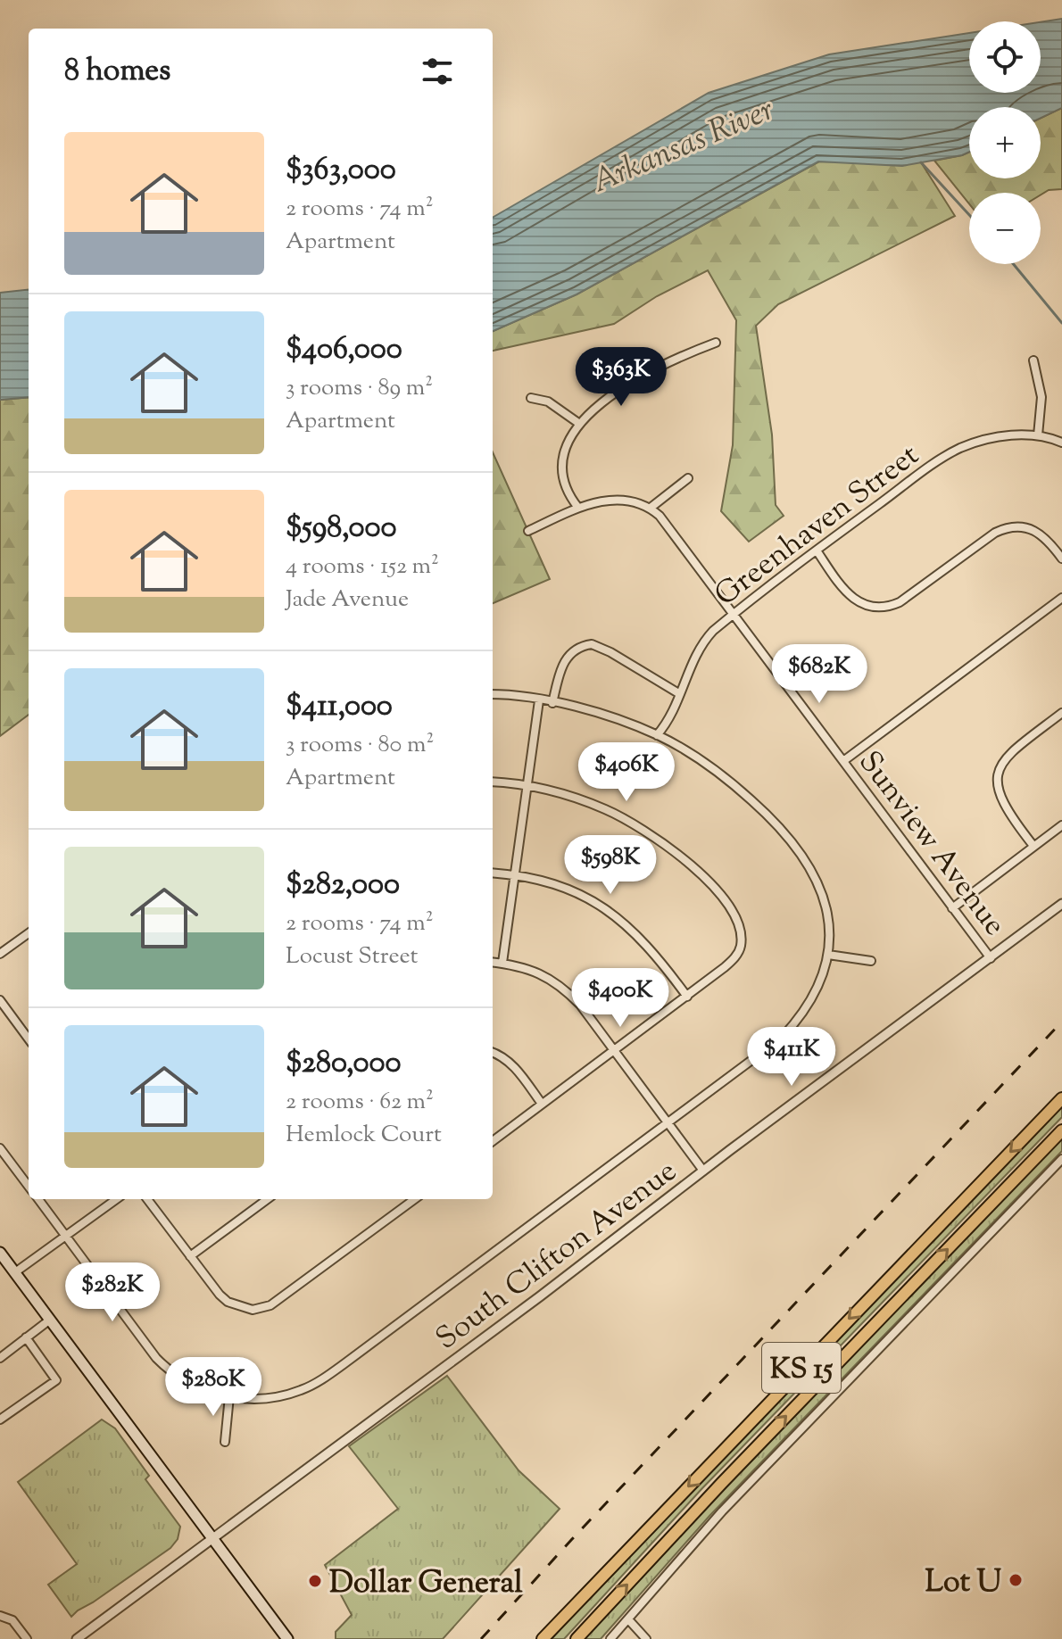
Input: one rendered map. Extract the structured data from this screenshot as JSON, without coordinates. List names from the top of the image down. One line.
{"streets":{"main road":["KS 15"],"street":["Greenhaven Street","Sunview Avenue","South Clifton Avenue"]},"crossings":[["Greenhaven Street","Sunview Avenue"],["Sunview Avenue","South Clifton Avenue"]],"water":["Arkansas River"],"places":["Lot U","Dollar General"],"page":{"map_buttons":["+","−"],"heading":"8 homes","list":[{"name":"$363,000","note":"2 rooms · 74 m² · Apartment"},{"name":"$406,000","note":"3 rooms · 89 m² · Apartment"},{"name":"$598,000","note":"4 rooms · 152 m² · Jade Avenue"},{"name":"$411,000","note":"3 rooms · 80 m² · Apartment"},{"name":"$282,000","note":"2 rooms · 74 m² · Locust Street"},{"name":"$280,000","note":"2 rooms · 62 m² · Hemlock Court"}],"price":["$363K","$682K","$406K","$598K","$400K","$411K","$282K","$280K"]}}
